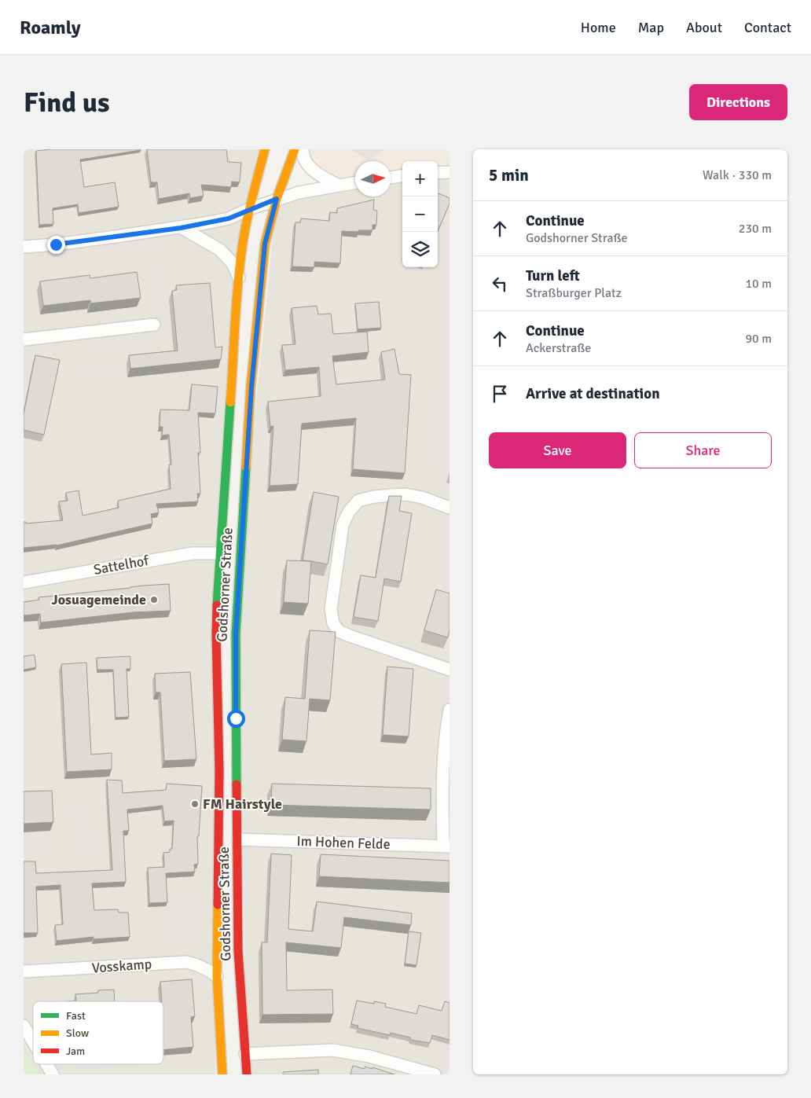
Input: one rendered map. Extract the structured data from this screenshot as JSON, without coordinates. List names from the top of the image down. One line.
{"streets":{"main road":["Godshorner Straße"],"street":["Sattelhof","Im Hohen Felde","Vosskamp"]},"crossings":[["Sattelhof","Godshorner Straße"],["Godshorner Straße","Im Hohen Felde"],["Godshorner Straße","Vosskamp"]],"places":["Josuagemeinde","FM Hairstyle"],"legend":["Fast","Slow","Jam"],"north":"right","page":{"header":"Roamly","nav":["Home","Map","About","Contact"],"buttons":["Directions",["Save","Share"]],"title":"Find us","heading":["5 min","Walk · 330 m"],"map_buttons":["+","−"],"list":[["Continue","Godshorner Straße","230 m"],["Turn left","Straßburger Platz","10 m"],["Continue","Ackerstraße","90 m"],"Arrive at destination"]}}
